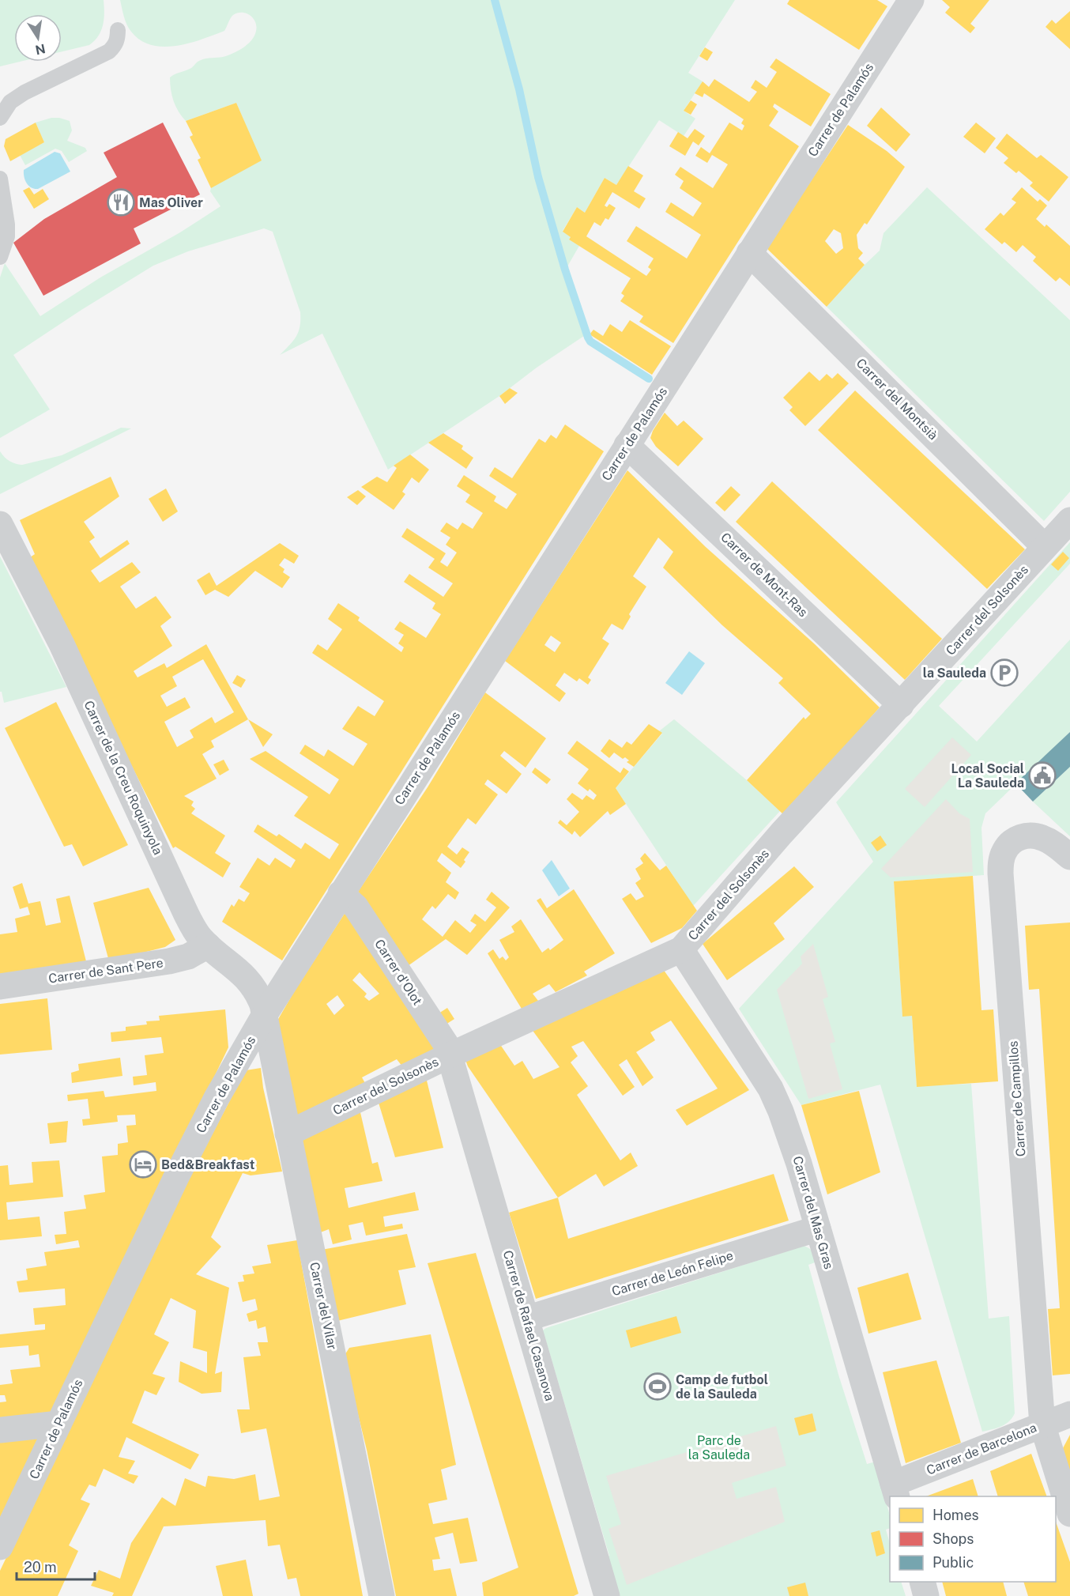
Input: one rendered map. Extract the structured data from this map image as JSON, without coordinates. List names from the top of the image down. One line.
{"streets":{"street":["Carrer de Palamós","Carrer del Montsià","Carrer de Mont-Ras","Carrer del Solsonès","Carrer de la Creu Roquinyola","Carrer de Sant Pere","Carrer d'Olot","Carrer de Campillos","Carrer del Mas Gras","Carrer de León Felipe","Carrer del Vilar","Carrer de Rafael Casanova","Carrer de Barcelona"]},"crossings":[["Carrer de Palamós","Carrer del Montsià"],["Carrer de Palamós","Carrer de Mont-Ras"],["Carrer de Palamós","Carrer de la Creu Roquinyola"],["Carrer de Palamós","Carrer d'Olot"],["Carrer de Palamós","Carrer del Vilar"],["Carrer del Montsià","Carrer del Solsonès"],["Carrer de Mont-Ras","Carrer del Solsonès"],["Carrer del Solsonès","Carrer d'Olot"],["Carrer del Solsonès","Carrer del Mas Gras"],["Carrer del Solsonès","Carrer del Vilar"],["Carrer del Solsonès","Carrer de Rafael Casanova"],["Carrer de la Creu Roquinyola","Carrer de Sant Pere"],["Carrer de la Creu Roquinyola","Carrer del Vilar"],["Carrer d'Olot","Carrer de Rafael Casanova"],["Carrer de Campillos","Carrer de Barcelona"],["Carrer del Mas Gras","Carrer de León Felipe"],["Carrer del Mas Gras","Carrer de Barcelona"],["Carrer de León Felipe","Carrer de Rafael Casanova"]],"parks":["Parc de la Sauleda"],"places":{"restaurant":["Mas Oliver"],"parking":["la Sauleda"],"public building":["Local Social La Sauleda"],"hotel":["Bed&Breakfast"],"sports":["Camp de futbol de la Sauleda"]},"legend":["Homes","Shops","Public"],"scale_bar":"20 m","north":"bottom"}
